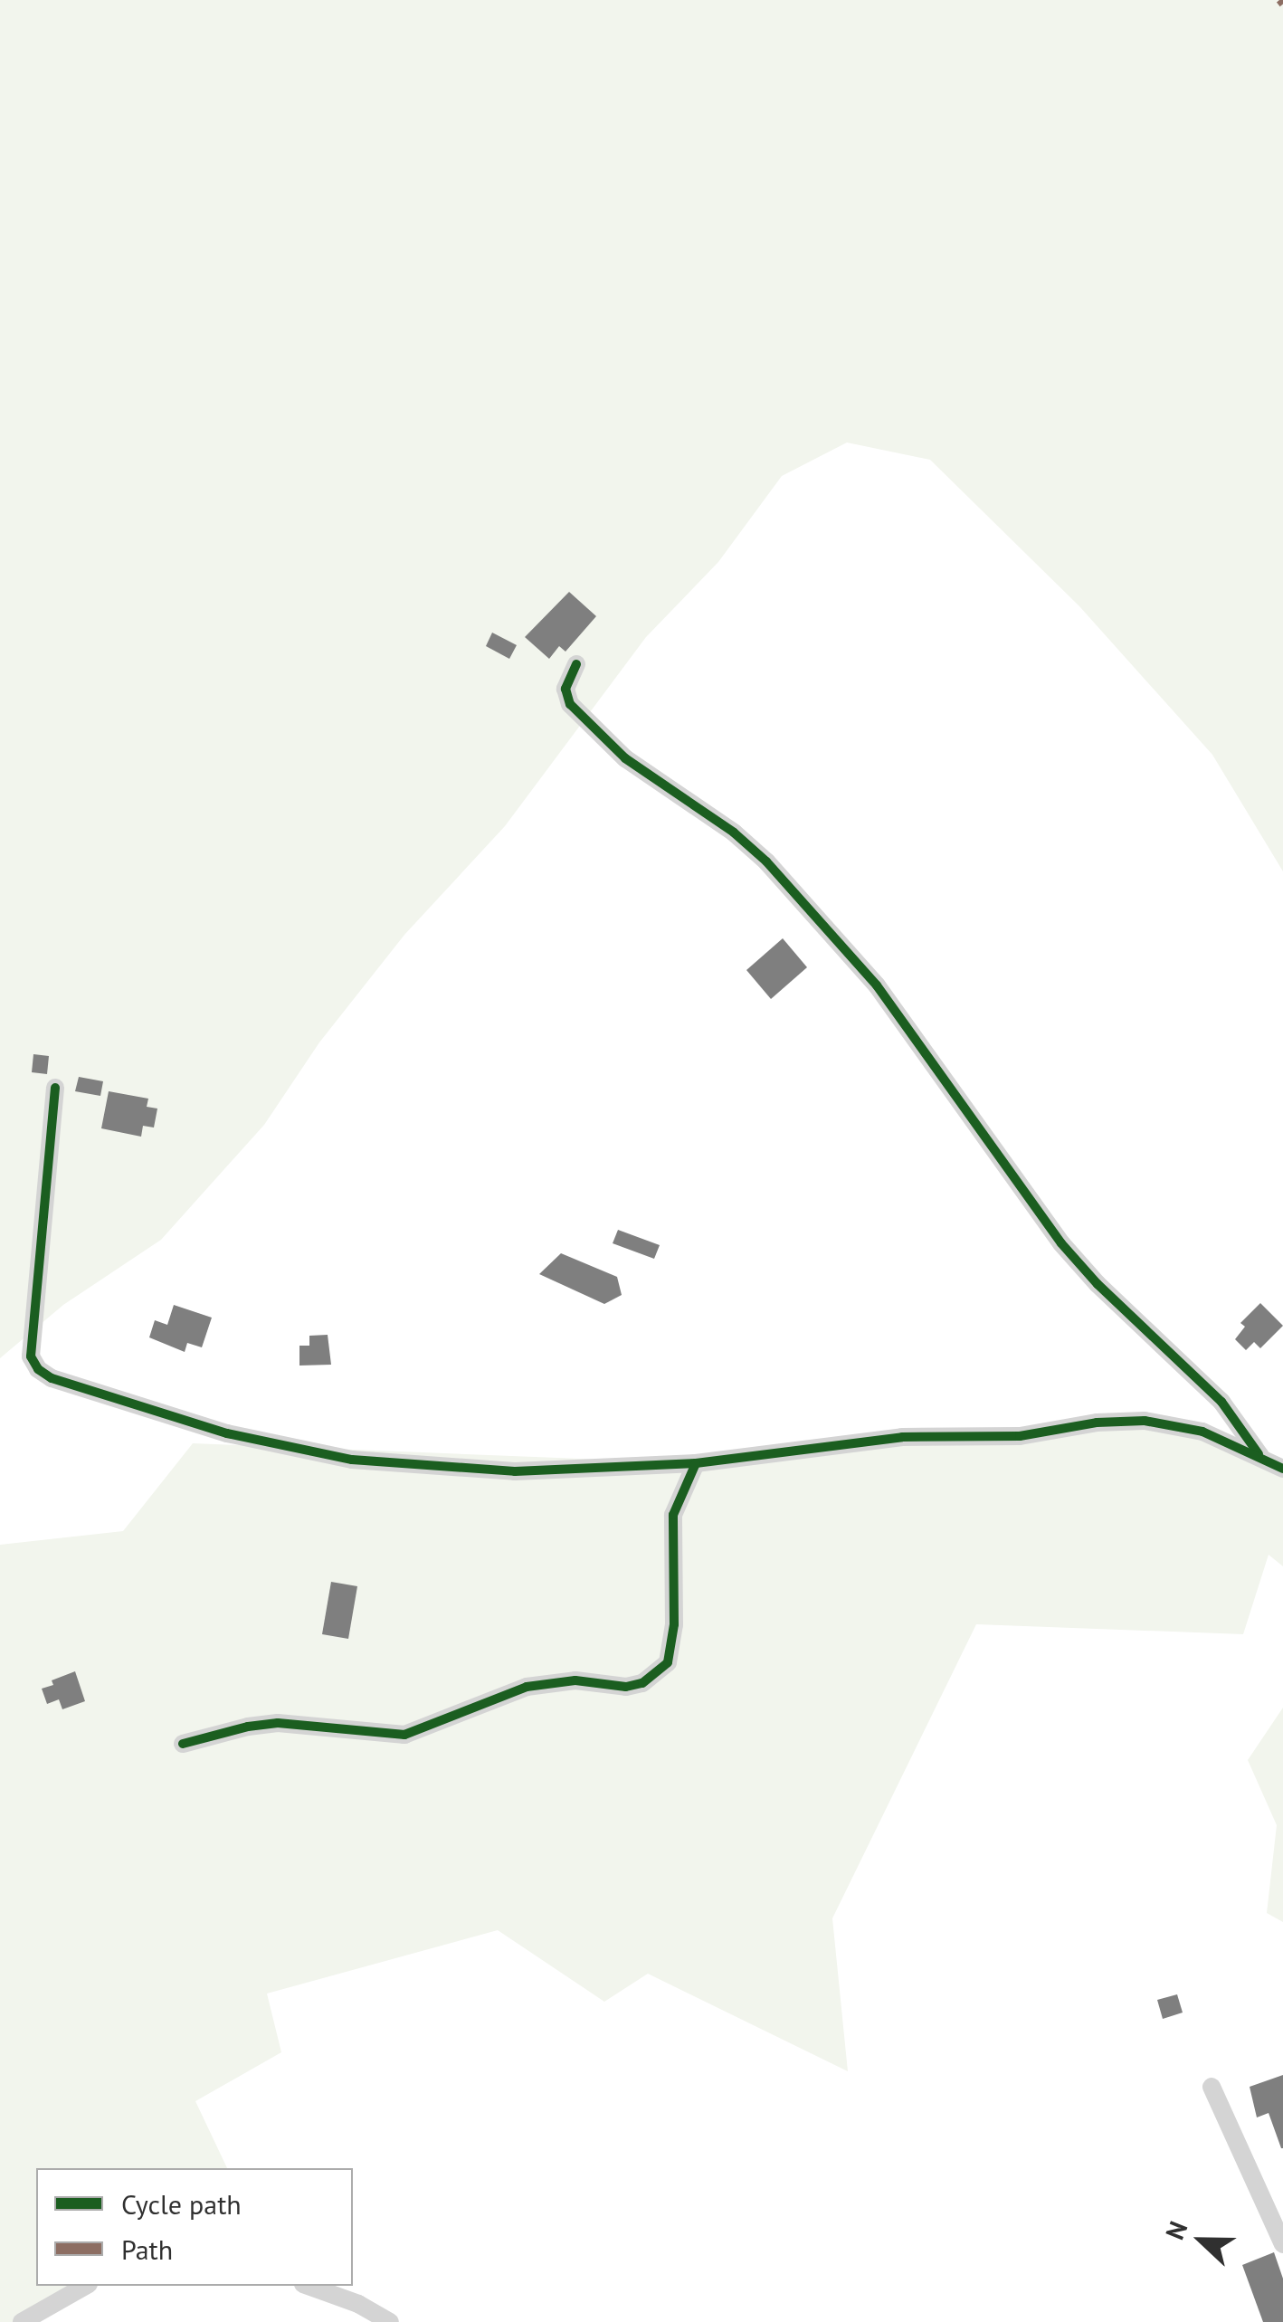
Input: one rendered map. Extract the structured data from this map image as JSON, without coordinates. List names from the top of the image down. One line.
{"legend":["Cycle path","Path"],"north":"left"}
